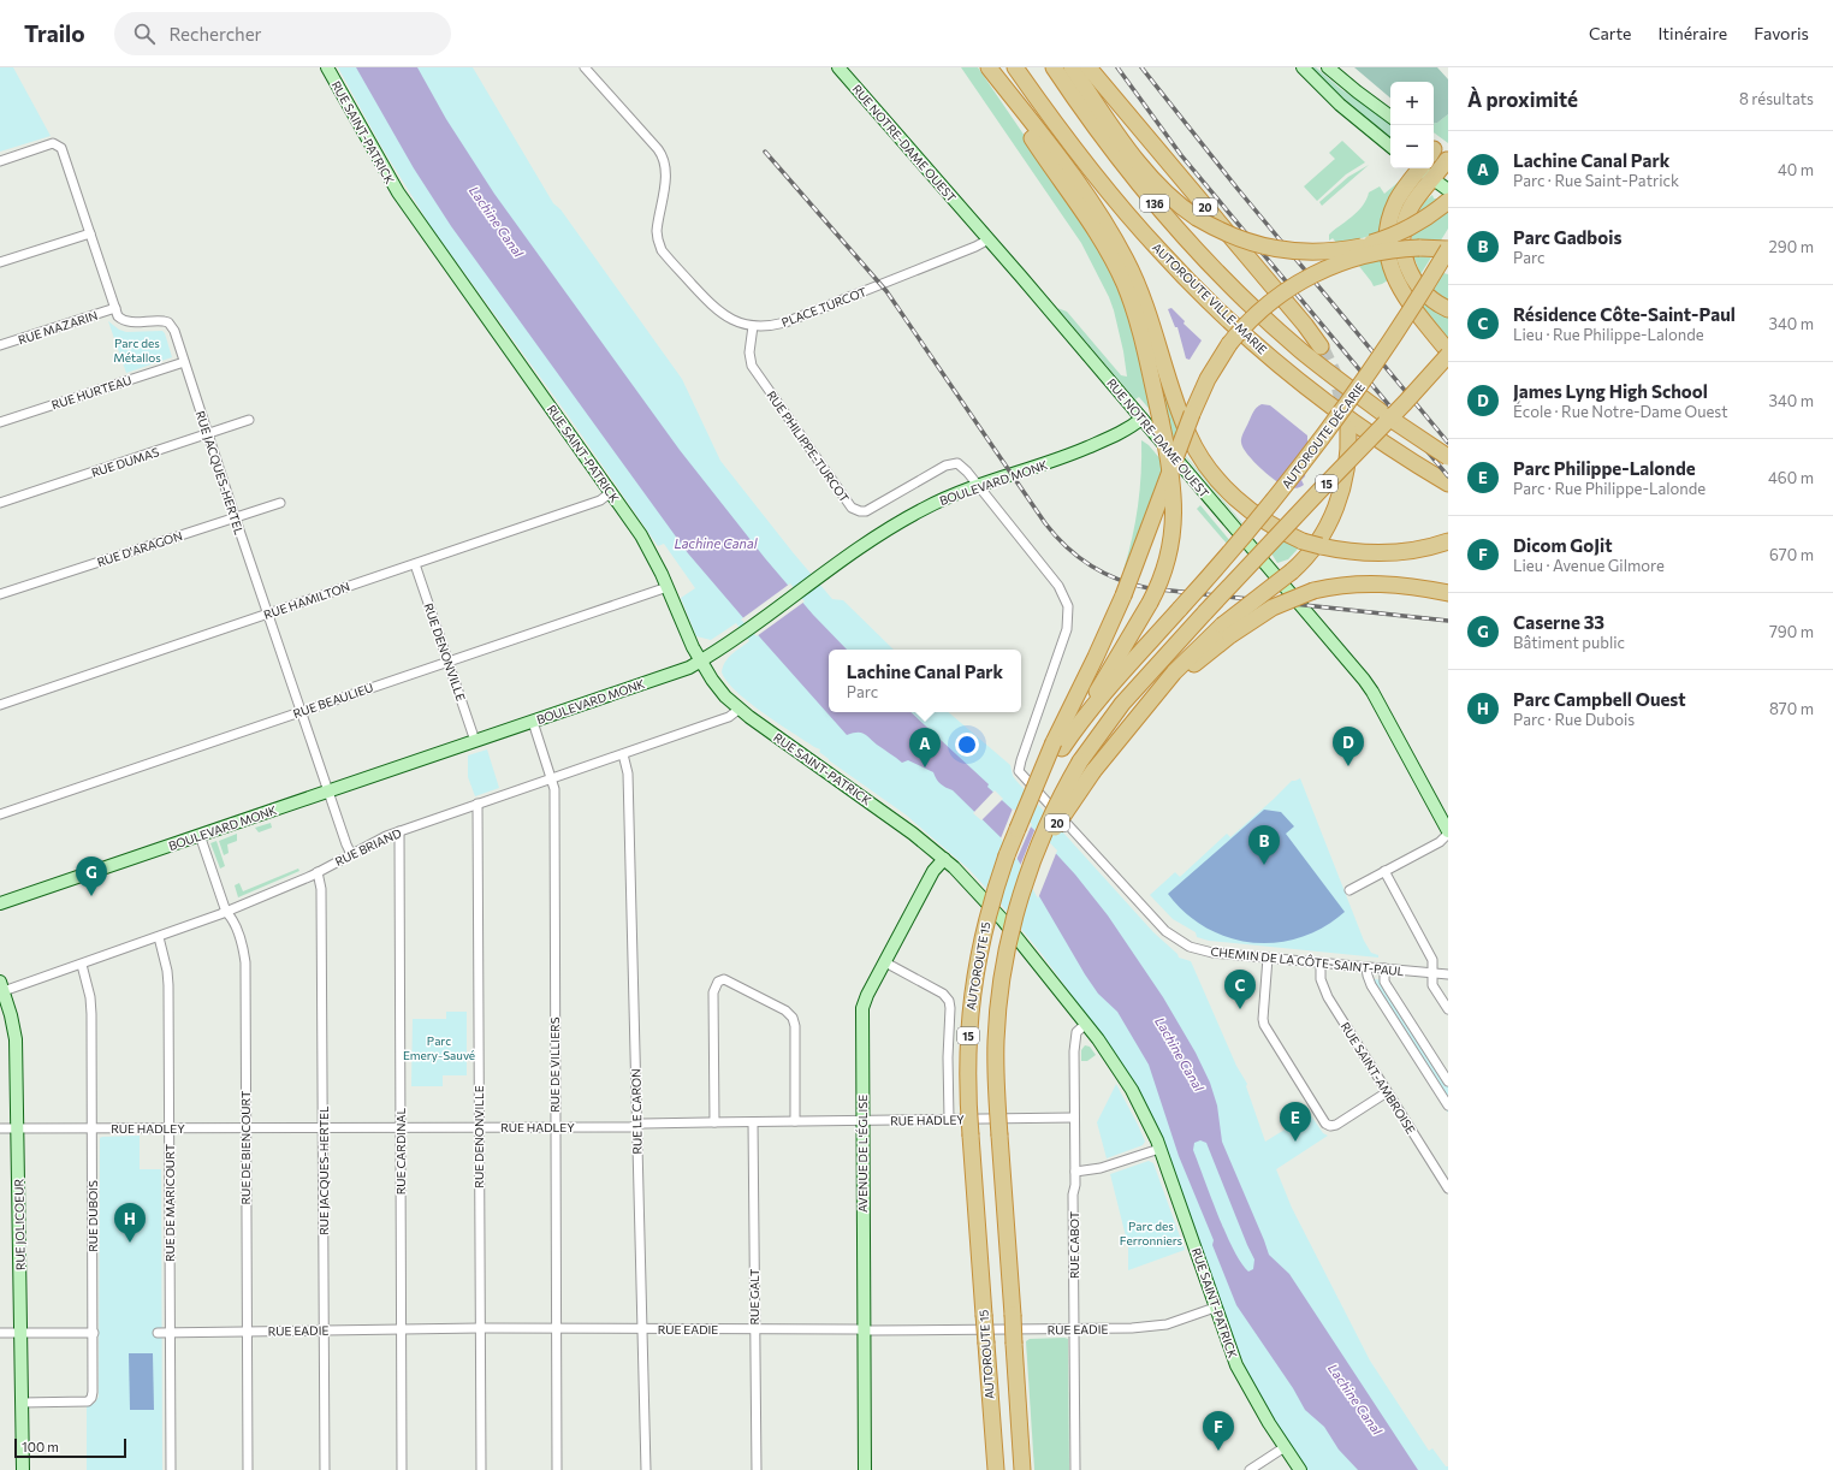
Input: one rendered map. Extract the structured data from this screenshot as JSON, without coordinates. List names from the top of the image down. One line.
{"streets":{"highway":["136","20","AUTOROUTE VILLE-MARIE","AUTOROUTE DÉCARIE","15","AUTOROUTE 15"],"main road":["RUE SAINT-PATRICK","RUE NOTRE-DAME OUEST","BOULEVARD MONK","AVENUE DE L'ÉGLISE","RUE JOLICOEUR"],"street":["PLACE TURCOT","RUE MAZARIN","RUE HURTEAU","RUE PHILIPPE-TURCOT","RUE DUMAS","RUE JACQUES-HERTEL","RUE D'ARAGON","RUE HAMILTON","RUE DENONVILLE","RUE BEAULIEU","RUE BRIAND","CHEMIN DE LA CÔTE-SAINT-PAUL","RUE DE VILLIERS","RUE SAINT-AMBROISE","RUE LE CARON","RUE HADLEY","RUE DE BIENCOURT","RUE CARDINAL","RUE DE MARICOURT","RUE DUBOIS","RUE CABOT","RUE GALT","RUE EADIE"]},"crossings":[["RUE SAINT-PATRICK","BOULEVARD MONK"],["RUE SAINT-PATRICK","RUE HAMILTON"],["RUE SAINT-PATRICK","RUE BEAULIEU"],["RUE SAINT-PATRICK","RUE BRIAND"],["RUE SAINT-PATRICK","AVENUE DE L'ÉGLISE"],["RUE SAINT-PATRICK","RUE CABOT"],["RUE SAINT-PATRICK","RUE EADIE"],["RUE NOTRE-DAME OUEST","PLACE TURCOT"],["RUE NOTRE-DAME OUEST","BOULEVARD MONK"],["20","15"],["PLACE TURCOT","RUE PHILIPPE-TURCOT"],["RUE MAZARIN","RUE JACQUES-HERTEL"],["RUE HURTEAU","RUE JACQUES-HERTEL"],["AUTOROUTE DÉCARIE","15"],["RUE PHILIPPE-TURCOT","BOULEVARD MONK"],["RUE PHILIPPE-TURCOT","CHEMIN DE LA CÔTE-SAINT-PAUL"],["RUE DUMAS","RUE JACQUES-HERTEL"],["RUE JACQUES-HERTEL","BOULEVARD MONK"],["RUE JACQUES-HERTEL","RUE D'ARAGON"],["RUE JACQUES-HERTEL","RUE HAMILTON"],["RUE JACQUES-HERTEL","RUE BEAULIEU"],["RUE JACQUES-HERTEL","RUE BRIAND"],["RUE JACQUES-HERTEL","RUE HADLEY"],["RUE JACQUES-HERTEL","RUE EADIE"],["BOULEVARD MONK","RUE DENONVILLE"],["BOULEVARD MONK","CHEMIN DE LA CÔTE-SAINT-PAUL"],["BOULEVARD MONK","RUE DE VILLIERS"],["BOULEVARD MONK","RUE DE BIENCOURT"],["15","AUTOROUTE 15"],["RUE HAMILTON","RUE DENONVILLE"],["RUE DENONVILLE","RUE BEAULIEU"],["RUE DENONVILLE","RUE BRIAND"],["RUE DENONVILLE","RUE HADLEY"],["RUE DENONVILLE","RUE EADIE"],["RUE BRIAND","RUE DE VILLIERS"],["RUE BRIAND","RUE LE CARON"],["RUE BRIAND","RUE DE BIENCOURT"],["RUE BRIAND","RUE CARDINAL"],["RUE BRIAND","RUE DE MARICOURT"],["RUE BRIAND","RUE DUBOIS"],["RUE BRIAND","RUE JOLICOEUR"],["CHEMIN DE LA CÔTE-SAINT-PAUL","RUE SAINT-AMBROISE"],["RUE DE VILLIERS","RUE HADLEY"],["RUE DE VILLIERS","RUE EADIE"],["RUE LE CARON","RUE HADLEY"],["RUE LE CARON","RUE EADIE"],["RUE HADLEY","RUE DE BIENCOURT"],["RUE HADLEY","RUE CARDINAL"],["RUE HADLEY","AVENUE DE L'ÉGLISE"],["RUE HADLEY","RUE DE MARICOURT"],["RUE HADLEY","RUE DUBOIS"],["RUE HADLEY","RUE JOLICOEUR"],["RUE HADLEY","RUE CABOT"],["RUE HADLEY","RUE GALT"],["RUE DE BIENCOURT","RUE EADIE"],["RUE CARDINAL","RUE EADIE"],["AVENUE DE L'ÉGLISE","RUE EADIE"],["RUE DE MARICOURT","RUE EADIE"],["RUE DUBOIS","RUE JOLICOEUR"],["RUE CABOT","RUE EADIE"],["RUE GALT","RUE EADIE"]],"water":["Lachine Canal"],"parks":["Parc des Métallos","Parc Emery-Sauvé","Parc des Ferronniers"],"scale_bar":"100 m","page":{"header":"Trailo","search":"Rechercher","nav":["Carte","Itinéraire","Favoris"],"heading":["À proximité","8 résultats"],"map_buttons":["+","−"],"list":[{"mark":"A","name":"Lachine Canal Park","note":"Parc · Rue Saint-Patrick","value":"40 m"},{"mark":"B","name":"Parc Gadbois","note":"Parc","value":"290 m"},{"mark":"C","name":"Résidence Côte-Saint-Paul","note":"Lieu · Rue Philippe-Lalonde","value":"340 m"},{"mark":"D","name":"James Lyng High School","note":"École · Rue Notre-Dame Ouest","value":"340 m"},{"mark":"E","name":"Parc Philippe-Lalonde","note":"Parc · Rue Philippe-Lalonde","value":"460 m"},{"mark":"F","name":"Dicom GoJit","note":"Lieu · Avenue Gilmore","value":"670 m"},{"mark":"G","name":"Caserne 33","note":"Bâtiment public","value":"790 m"},{"mark":"H","name":"Parc Campbell Ouest","note":"Parc · Rue Dubois","value":"870 m"}],"popup":["Lachine Canal Park","Parc"],"pins":["D","A","B","G","C","E","H","F"],"scale":"100 m"}}
